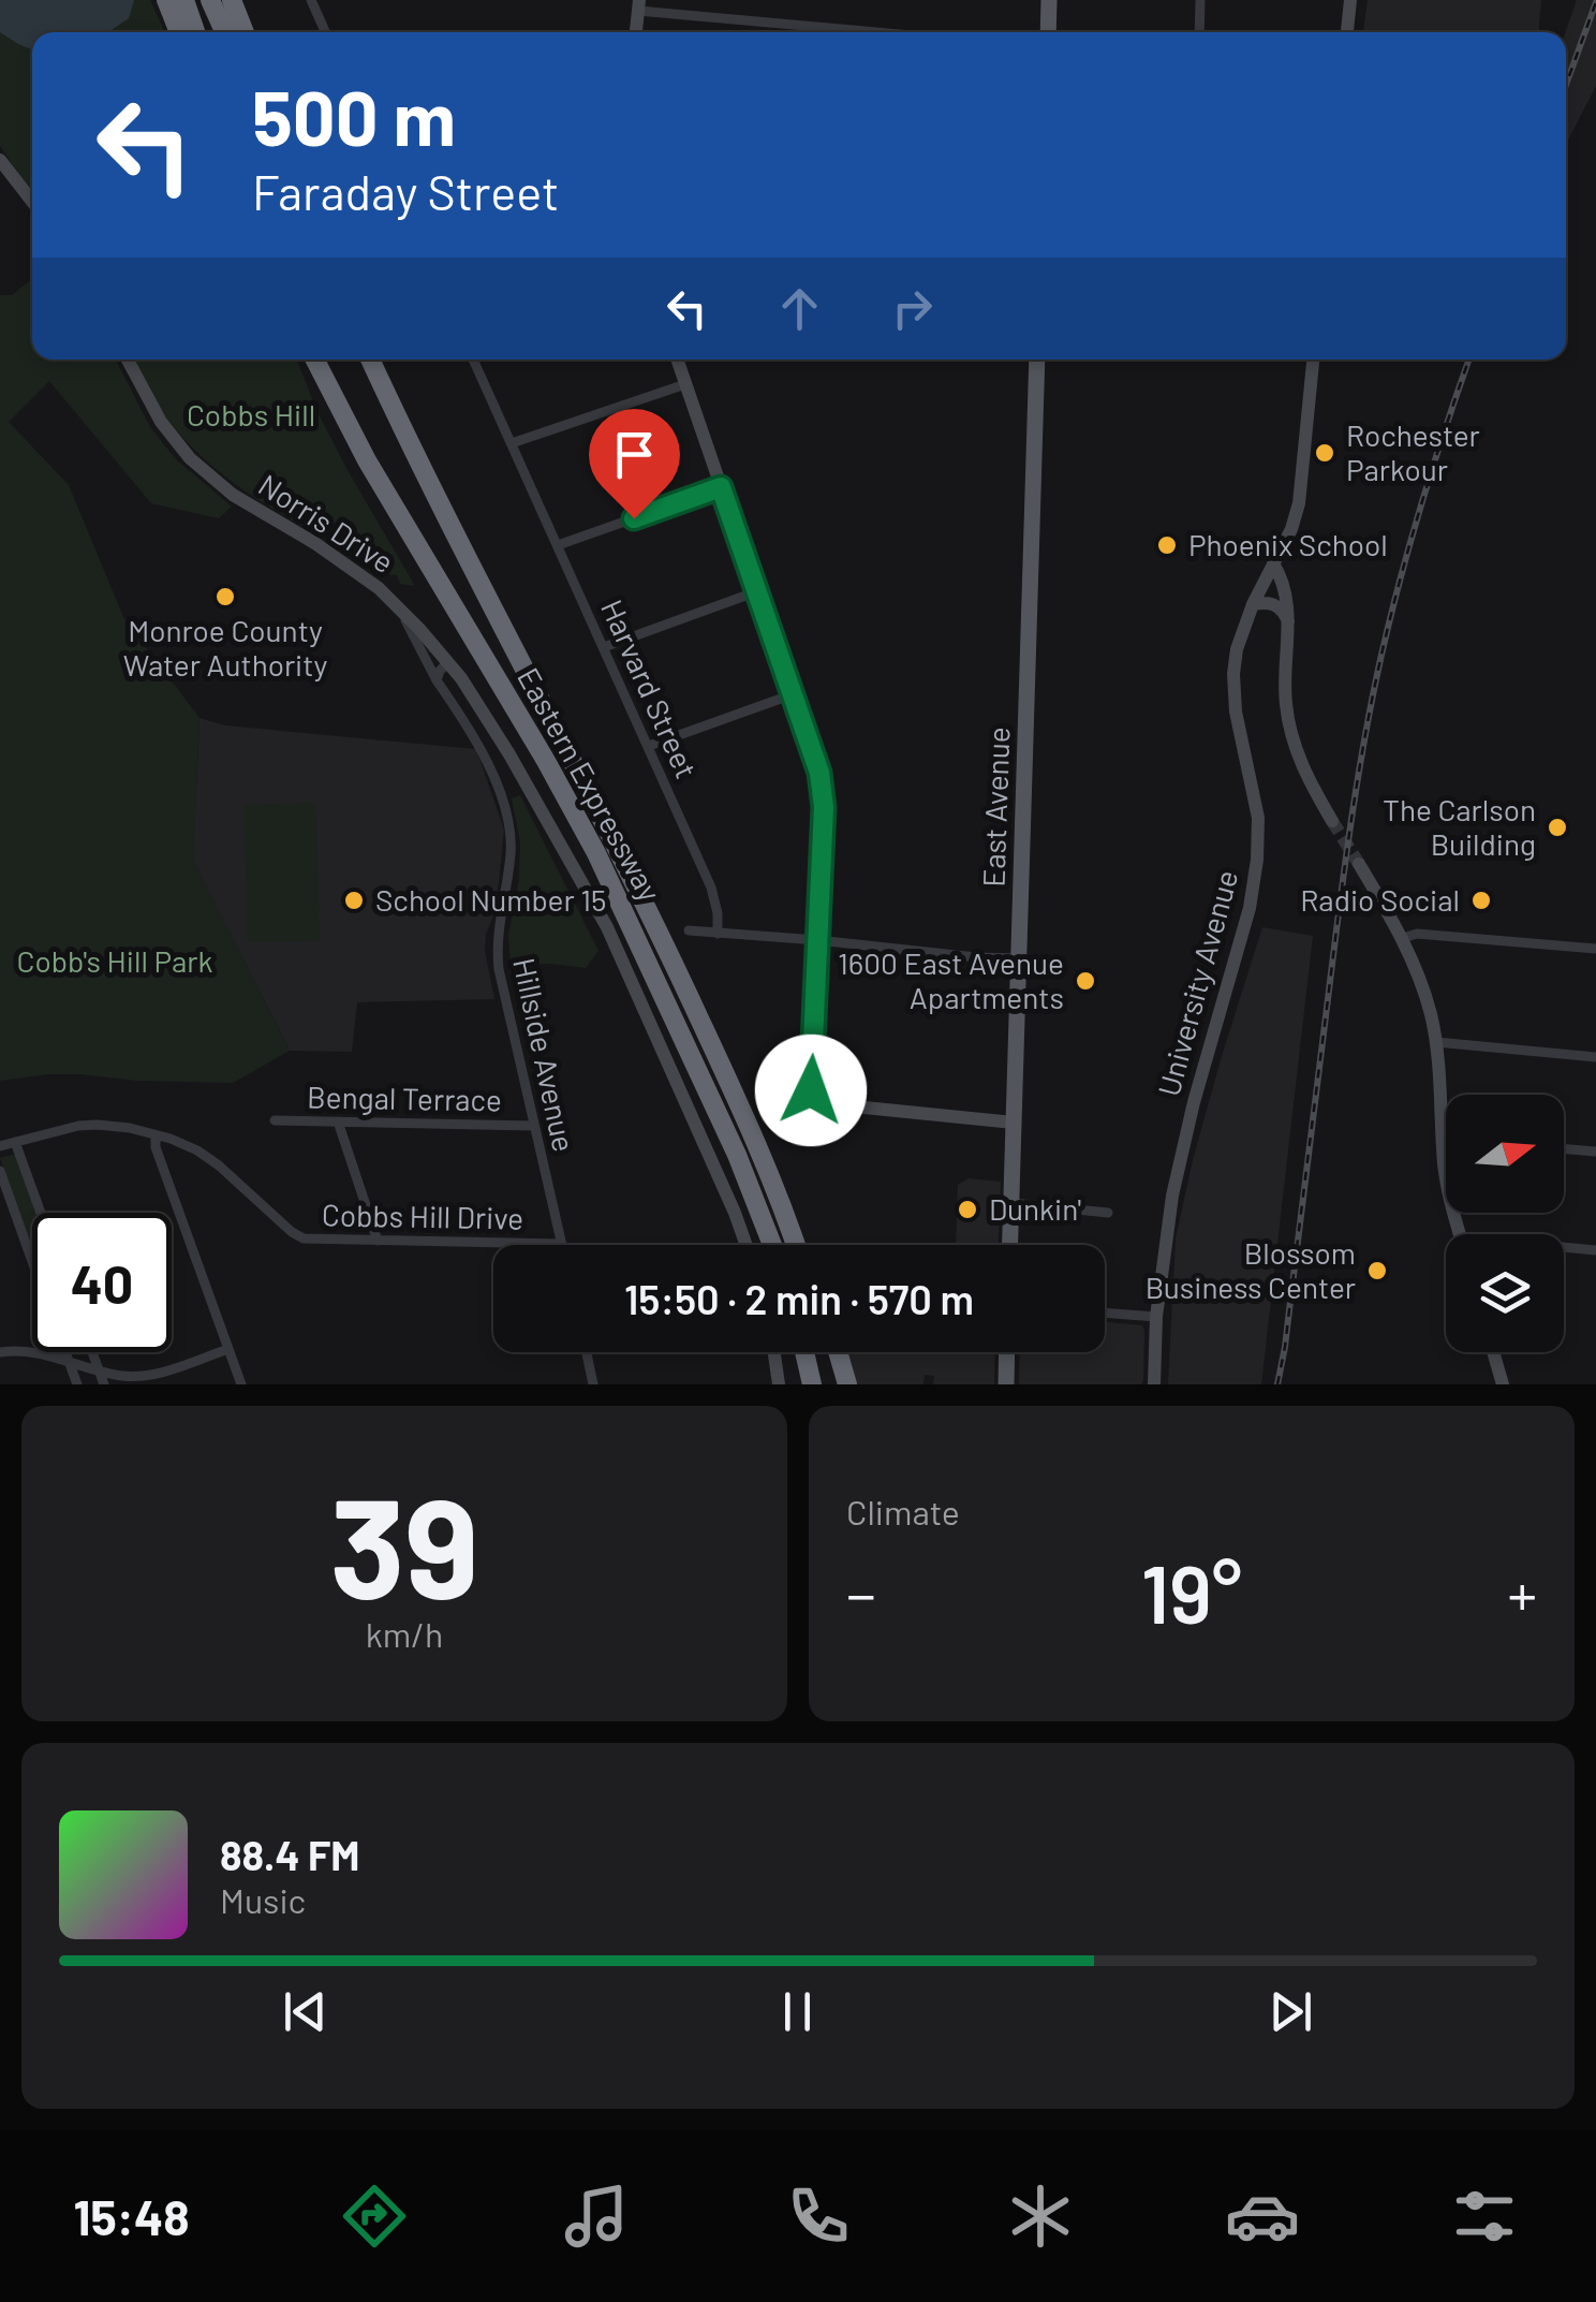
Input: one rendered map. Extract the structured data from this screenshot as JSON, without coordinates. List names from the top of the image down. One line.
{"streets":{"highway":["Eastern Expressway"],"main road":["East Avenue"],"street":["Norris Drive","Harvard Street","University Avenue","Hillside Avenue","Bengal Terrace","Cobbs Hill Drive"]},"crossings":[["Norris Drive","Hillside Avenue"],["Hillside Avenue","Bengal Terrace"],["Hillside Avenue","Cobbs Hill Drive"]],"parks":["Cobbs Hill","Cobb's Hill Park"],"places":["Rochester Parkour","Phoenix School","Monroe County Water Authority","The Carlson Building","School Number 15","Radio Social","1600 East Avenue Apartments","Dunkin'","Blossom Business Center"],"north":"right","page":{"turn":["500 m","Faraday Street"],"limit":"40","trip":"15:50 · 2 min · 570 m","tile":[["39","km/h"],"Climate"],"heat":["−","19°","+"],"song":["88.4 FM","Music"],"tabs":"15:48"}}
